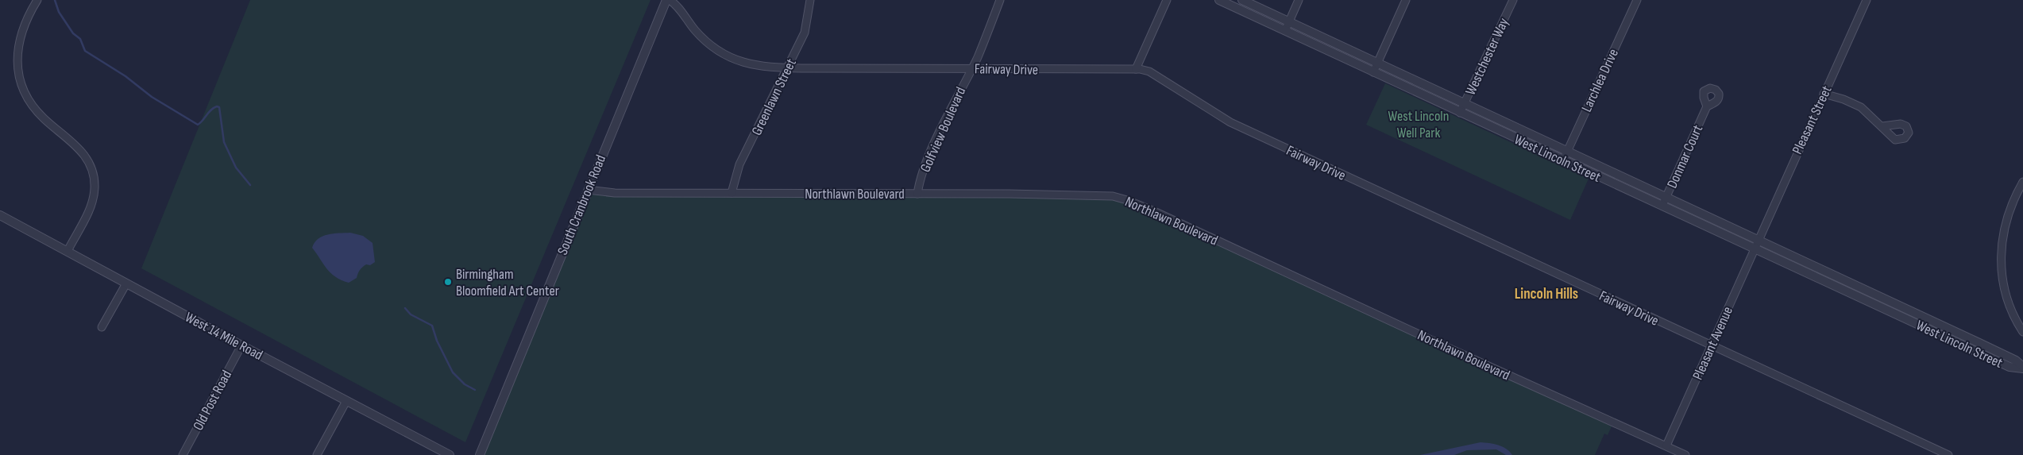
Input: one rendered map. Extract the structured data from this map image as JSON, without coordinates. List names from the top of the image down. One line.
{"streets":{"street":["Westchester Way","Fairway Drive","Larchlea Drive","Greenlawn Street","Pleasant Street","Golfview Boulevard","Donmar Court","West Lincoln Street","Northlawn Boulevard","South Cranbrook Road","West 14 Mile Road","Pleasant Avenue","Old Post Road"]},"crossings":[["Westchester Way","West Lincoln Street"],["Fairway Drive","Greenlawn Street"],["Fairway Drive","Golfview Boulevard"],["Fairway Drive","South Cranbrook Road"],["Fairway Drive","Pleasant Avenue"],["Larchlea Drive","West Lincoln Street"],["Greenlawn Street","Northlawn Boulevard"],["Pleasant Street","West Lincoln Street"],["Pleasant Street","Pleasant Avenue"],["Golfview Boulevard","Northlawn Boulevard"],["Donmar Court","West Lincoln Street"],["West Lincoln Street","Pleasant Avenue"],["Northlawn Boulevard","South Cranbrook Road"],["Northlawn Boulevard","Pleasant Avenue"],["West 14 Mile Road","Old Post Road"]],"districts":["Lincoln Hills"],"parks":["West Lincoln Well Park"],"places":["Birmingham Bloomfield Art Center"]}
